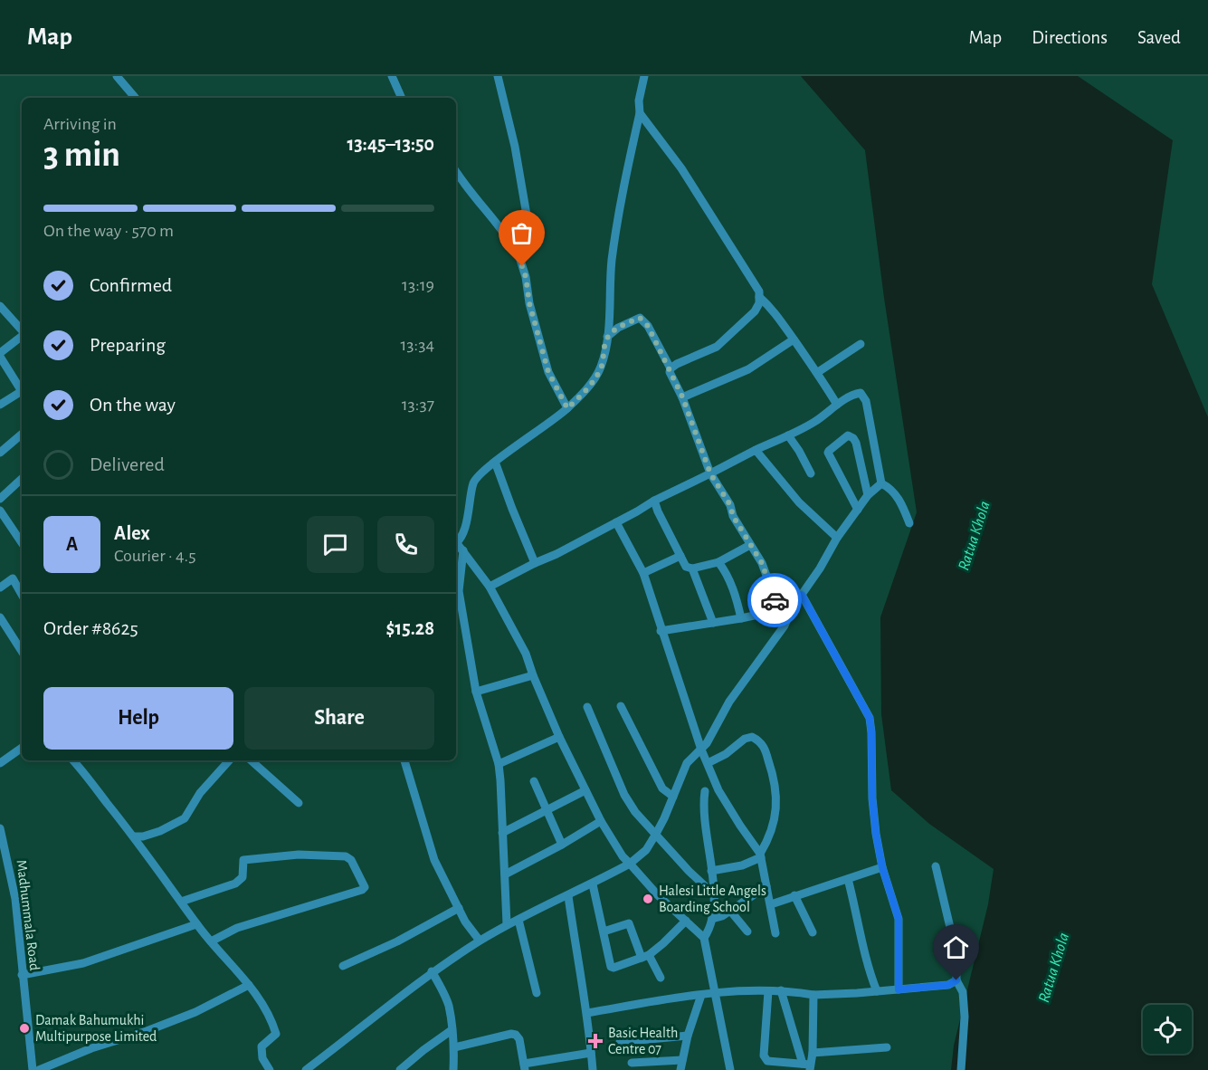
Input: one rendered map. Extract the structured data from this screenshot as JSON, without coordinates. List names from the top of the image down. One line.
{"streets":{"street":["Madhummala Road"]},"water":["Ratua Khola"],"places":{"other":["Halesi Little Angels Boarding School","Damak Bahumukhi Multipurpose Limited"],"health":["Basic Health Centre 07"]},"page":{"header":"Map","nav":["Map","Directions","Saved"],"heading":["3 min","Arriving in","13:45–13:50"],"panel":["Alex","Courier · 4.5","Order #8625","$15.28"],"bar":"On the way · 570 m","list":[["Confirmed","13:19"],["Preparing","13:34"],["On the way","13:37"],"Delivered"],"round":"A","buttons":["Help","Share"]}}
